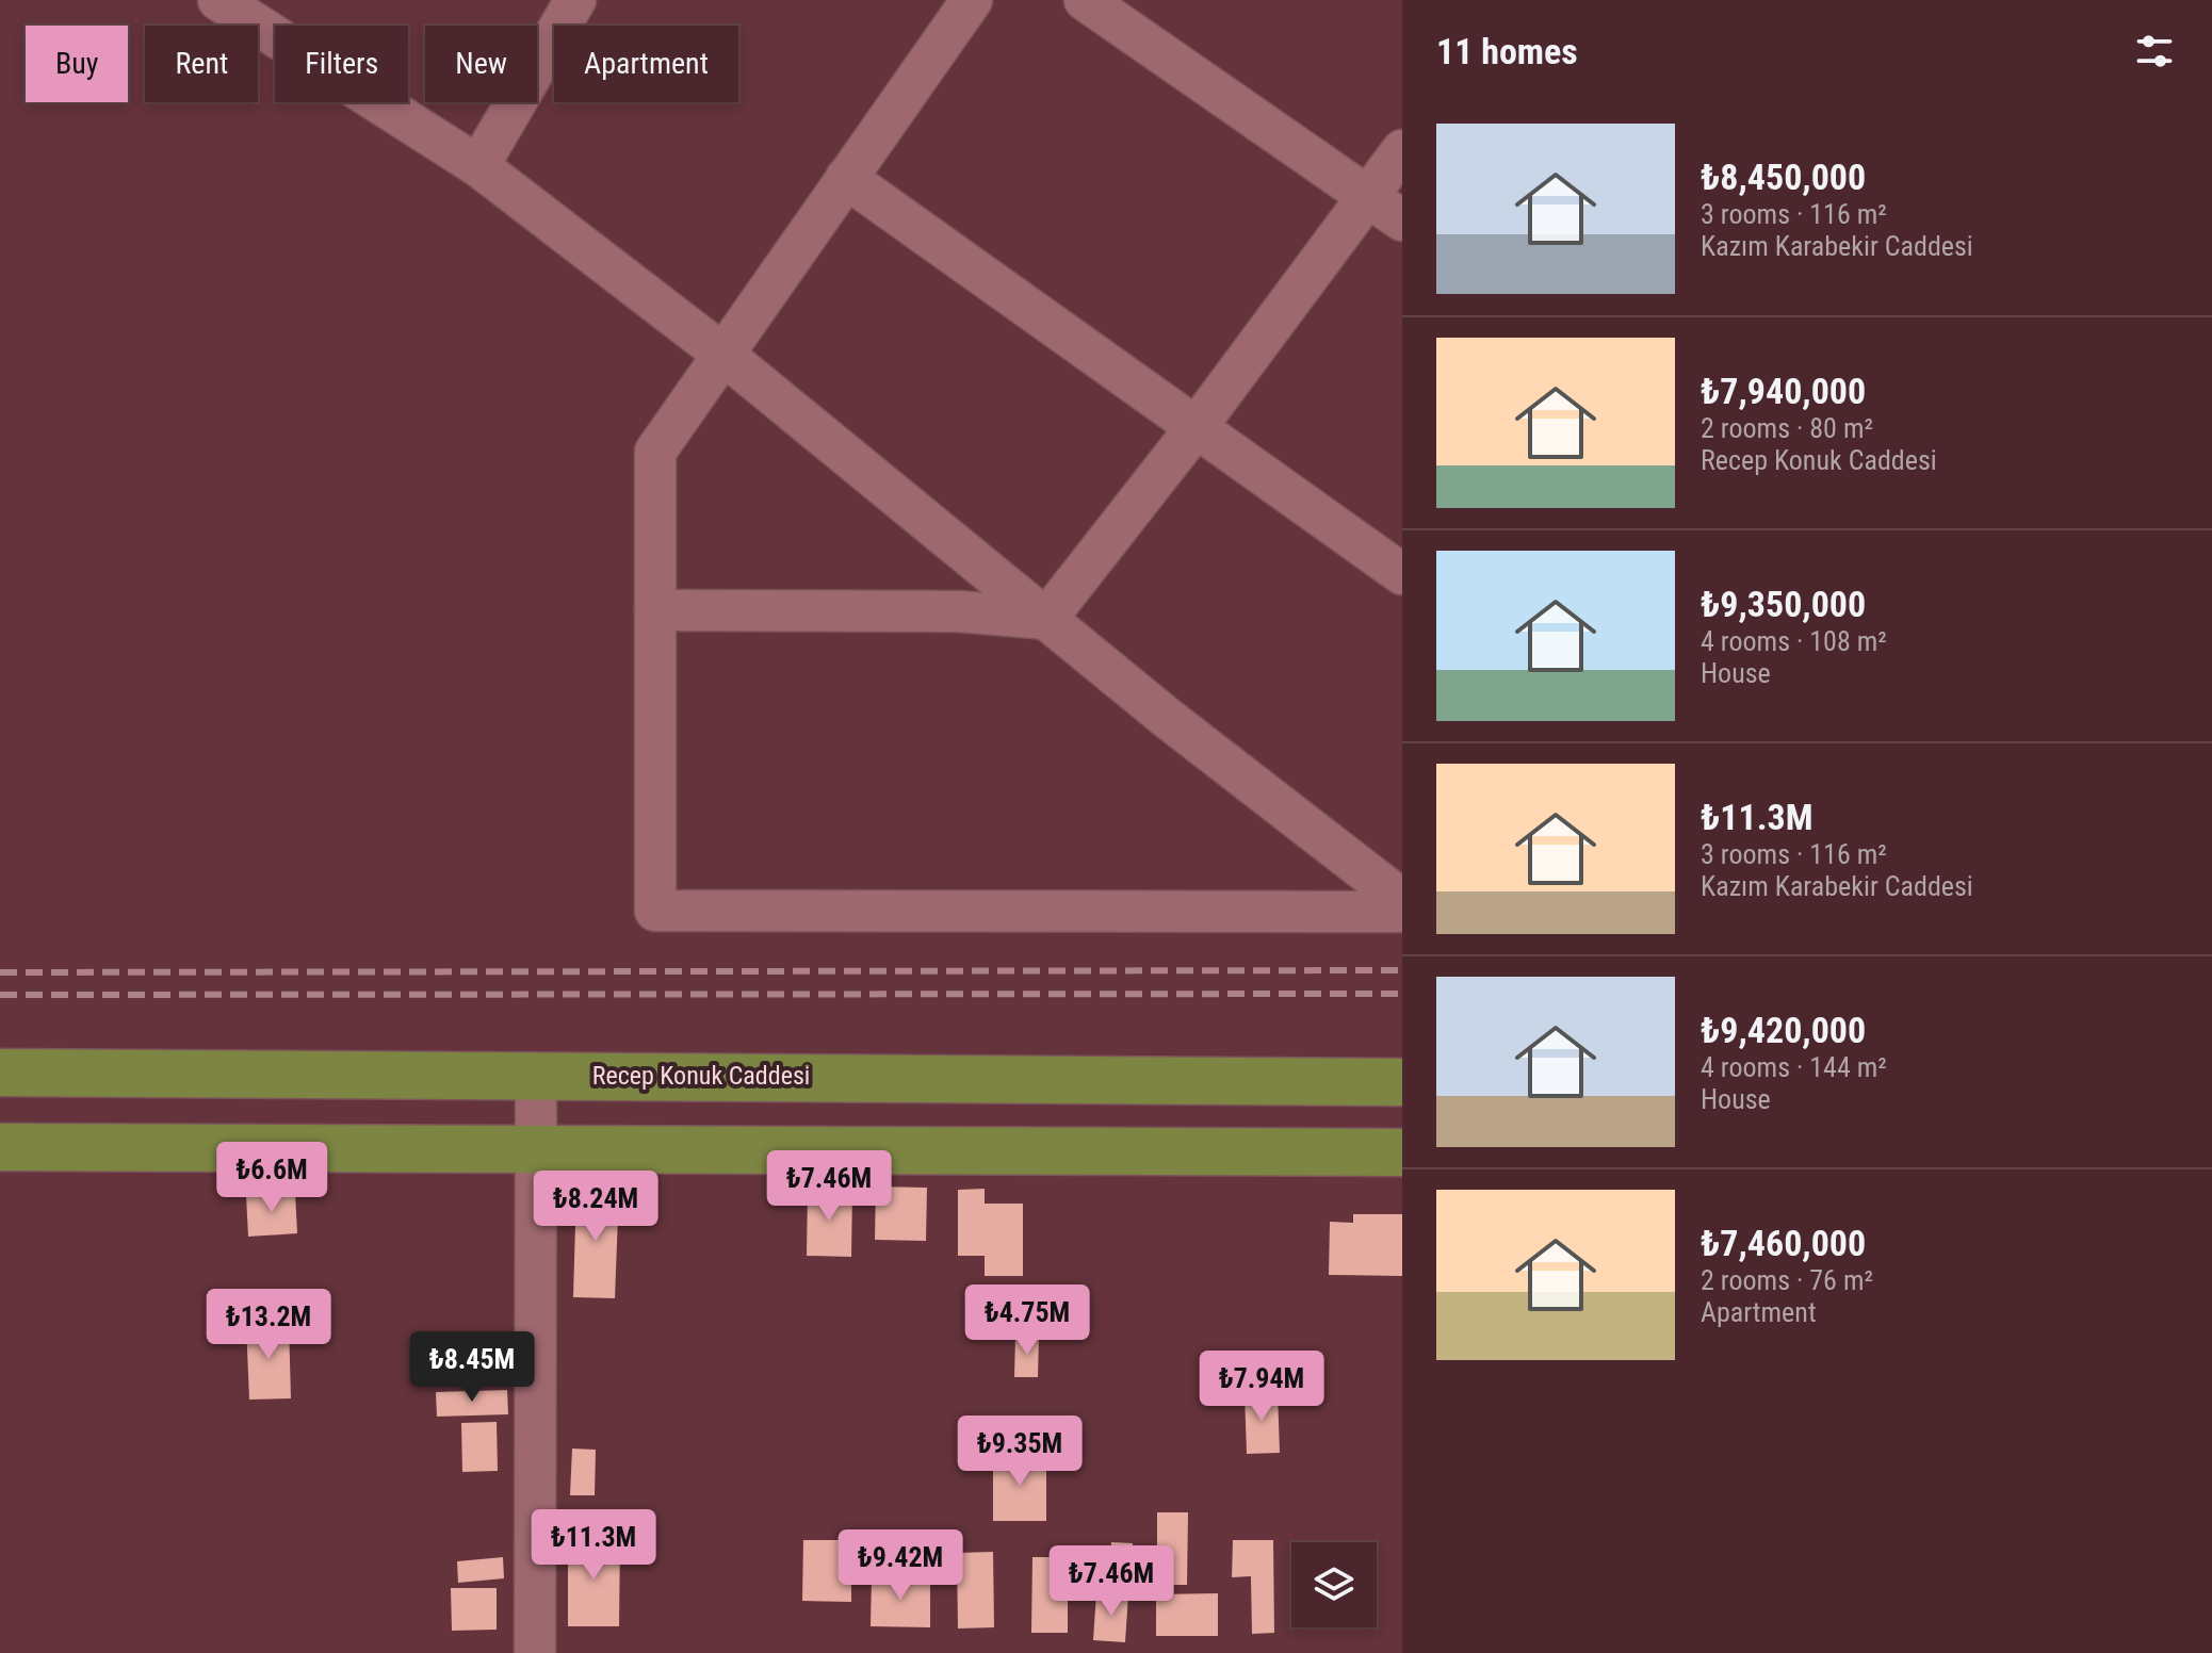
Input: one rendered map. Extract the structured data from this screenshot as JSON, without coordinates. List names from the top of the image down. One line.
{"streets":{"main road":["Recep Konuk Caddesi"]},"page":{"heading":"11 homes","chip":["Buy","Rent","Filters","New","Apartment"],"list":[{"name":"₺8,450,000","note":"3 rooms · 116 m² · Kazım Karabekir Caddesi"},{"name":"₺7,940,000","note":"2 rooms · 80 m² · Recep Konuk Caddesi"},{"name":"₺9,350,000","note":"4 rooms · 108 m² · House"},{"name":"₺11.3M","note":"3 rooms · 116 m² · Kazım Karabekir Caddesi"},{"name":"₺9,420,000","note":"4 rooms · 144 m² · House"},{"name":"₺7,460,000","note":"2 rooms · 76 m² · Apartment"}],"price":["₺6.6M","₺7.46M","₺8.24M","₺4.75M","₺13.2M","₺8.45M","₺7.94M","₺9.35M","₺11.3M","₺9.42M","₺7.46M"]}}
